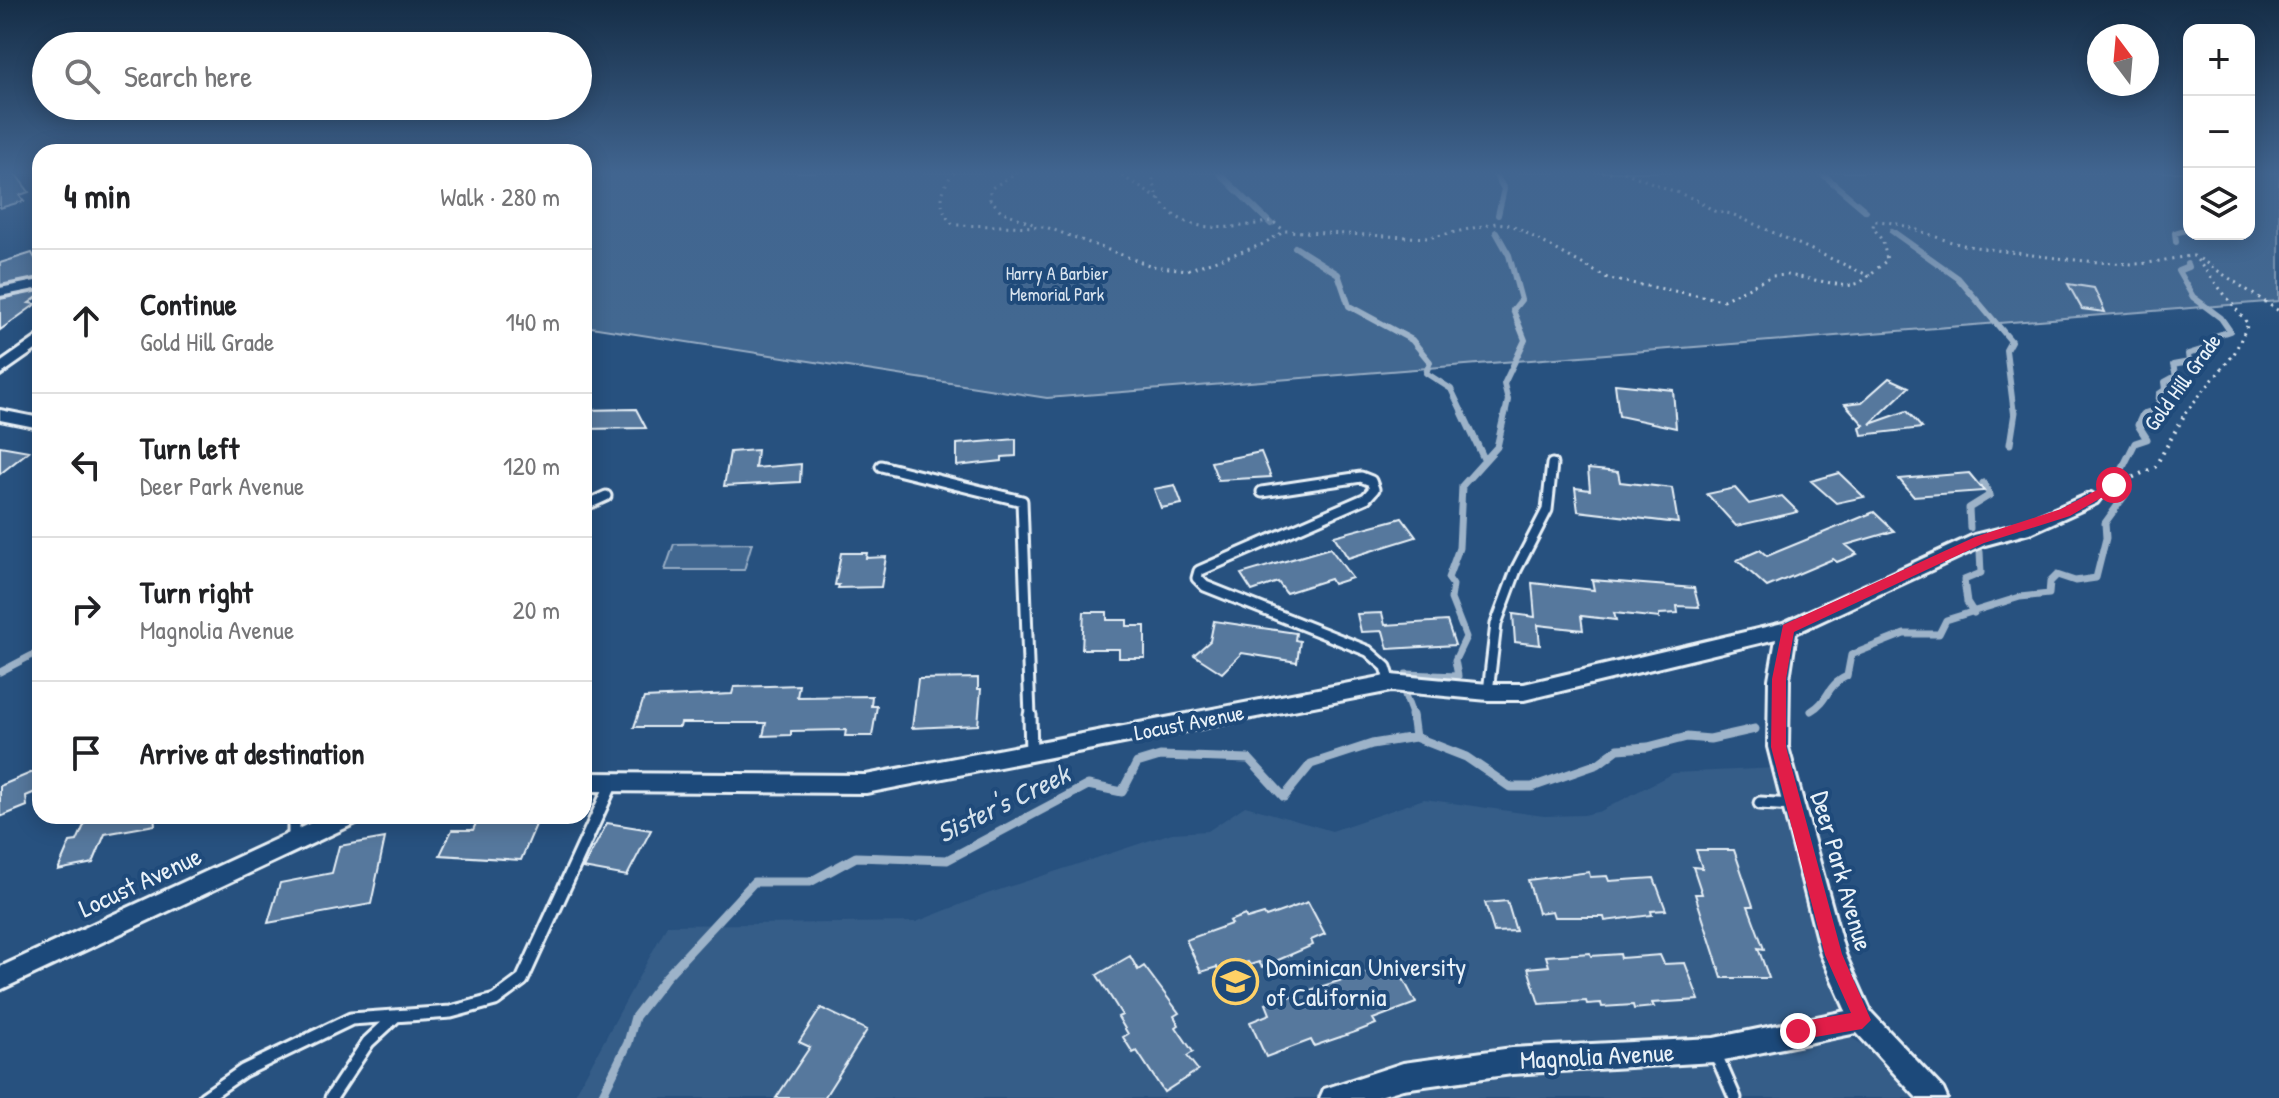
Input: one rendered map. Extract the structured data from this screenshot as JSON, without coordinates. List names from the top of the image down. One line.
{"streets":{"street":["Locust Avenue","Deer Park Avenue","Magnolia Avenue"],"path":["Gold Hill Grade"]},"crossings":[["Locust Avenue","Deer Park Avenue"],["Deer Park Avenue","Magnolia Avenue"]],"water":["Sister's Creek"],"parks":["Harry A Barbier Memorial Park"],"places":{"school or university":["Dominican University of California"]},"north":"top","page":{"map_buttons":["+","−"],"search":"Search here","heading":["4 min","Walk · 280 m"],"list":[["Continue","Gold Hill Grade","140 m"],["Turn left","Deer Park Avenue","120 m"],["Turn right","Magnolia Avenue","20 m"],"Arrive at destination"]}}
